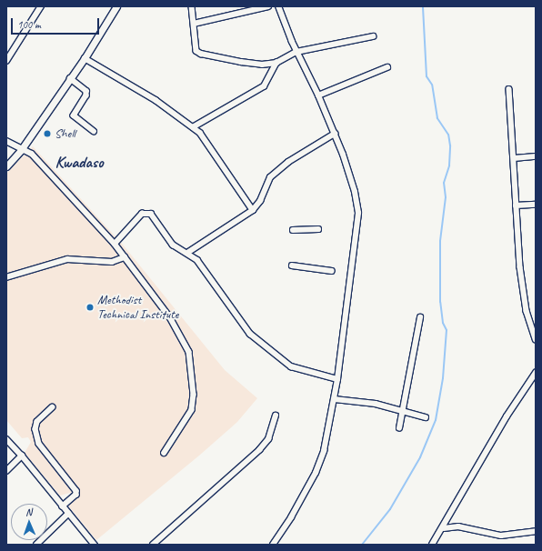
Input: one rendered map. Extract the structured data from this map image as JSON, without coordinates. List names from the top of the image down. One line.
{"districts":["Kwadaso"],"places":["Shell","Methodist Technical Institute"],"scale_bar":"100 m","north":"top"}
